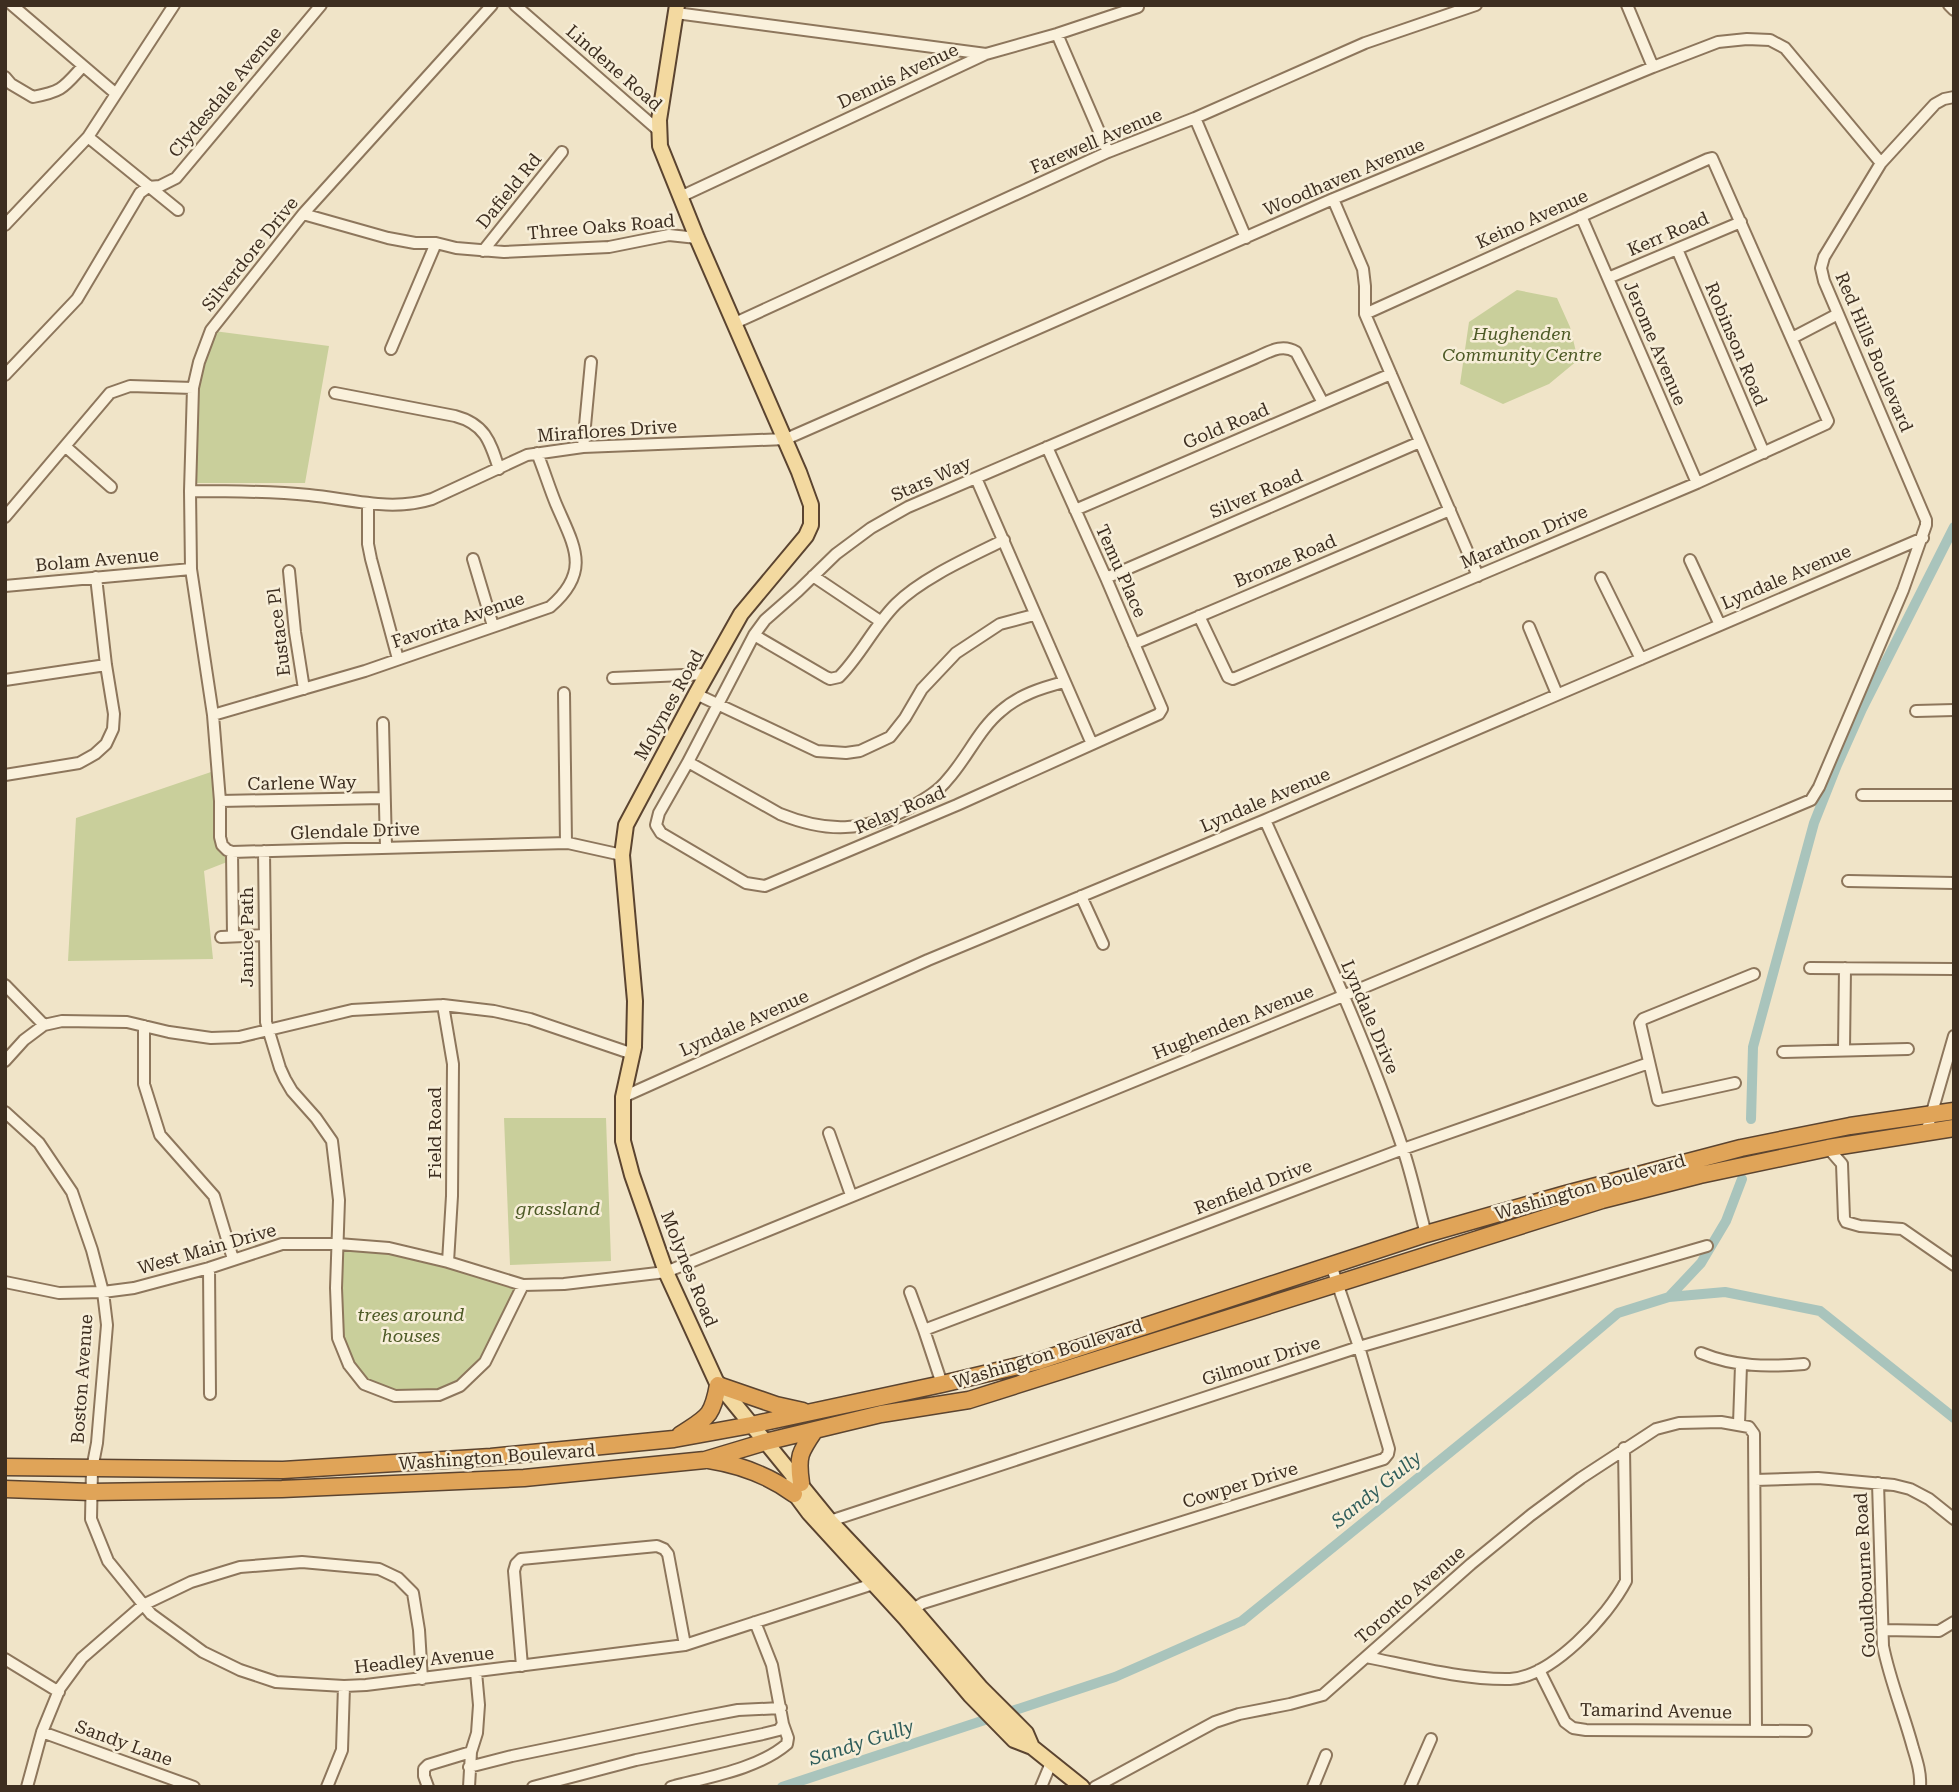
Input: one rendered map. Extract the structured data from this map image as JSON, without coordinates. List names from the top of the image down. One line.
{"streets":{"highway":["Washington Boulevard"],"main road":["Molynes Road"],"street":["Lindene Road","Dennis Avenue","Clydesdale Avenue","Farewell Avenue","Woodhaven Avenue","Dafield Rd","Keino Avenue","Three Oaks Road","Kerr Road","Silverdore Drive","Jerome Avenue","Robinson Road","Red Hills Boulevard","Gold Road","Miraflores Drive","Stars Way","Silver Road","Marathon Drive","Bolam Avenue","Bronze Road","Temu Place","Lyndale Avenue","Favorita Avenue","Eustace Pl","Carlene Way","Relay Road","Glendale Drive","Janice Path","Lyndale Drive","Hughenden Avenue","Field Road","Renfield Drive","West Main Drive","Gilmour Drive","Boston Avenue","Cowper Drive","Gouldbourne Road","Toronto Avenue","Headley Avenue","Tamarind Avenue","Sandy Lane"]},"crossings":[["Lindene Road","Molynes Road"],["Dennis Avenue","Molynes Road"],["Farewell Avenue","Molynes Road"],["Woodhaven Avenue","Red Hills Boulevard"],["Woodhaven Avenue","Miraflores Drive"],["Woodhaven Avenue","Molynes Road"],["Dafield Rd","Three Oaks Road"],["Keino Avenue","Kerr Road"],["Keino Avenue","Jerome Avenue"],["Keino Avenue","Marathon Drive"],["Three Oaks Road","Silverdore Drive"],["Three Oaks Road","Molynes Road"],["Kerr Road","Jerome Avenue"],["Kerr Road","Robinson Road"],["Silverdore Drive","Miraflores Drive"],["Silverdore Drive","Bolam Avenue"],["Silverdore Drive","Favorita Avenue"],["Jerome Avenue","Marathon Drive"],["Robinson Road","Marathon Drive"],["Red Hills Boulevard","Lyndale Avenue"],["Red Hills Boulevard","Hughenden Avenue"],["Gold Road","Stars Way"],["Gold Road","Temu Place"],["Miraflores Drive","Favorita Avenue"],["Miraflores Drive","Molynes Road"],["Stars Way","Temu Place"],["Stars Way","Relay Road"],["Silver Road","Temu Place"],["Marathon Drive","Bronze Road"],["Bronze Road","Temu Place"],["Temu Place","Relay Road"],["Lyndale Avenue","Molynes Road"],["Lyndale Avenue","Lyndale Drive"],["Lyndale Avenue","Hughenden Avenue"],["Favorita Avenue","Eustace Pl"],["Molynes Road","Glendale Drive"],["Molynes Road","Hughenden Avenue"],["Molynes Road","Washington Boulevard"],["Molynes Road","West Main Drive"],["Molynes Road","Gilmour Drive"],["Molynes Road","Cowper Drive"],["Molynes Road","Headley Avenue"],["Glendale Drive","Janice Path"],["Janice Path","West Main Drive"],["Lyndale Drive","Hughenden Avenue"],["Lyndale Drive","Renfield Drive"],["Lyndale Drive","Washington Boulevard"],["Hughenden Avenue","West Main Drive"],["Field Road","West Main Drive"],["Washington Boulevard","Boston Avenue"],["Washington Boulevard","Cowper Drive"],["Washington Boulevard","Headley Avenue"],["West Main Drive","Boston Avenue"],["Gilmour Drive","Cowper Drive"],["Boston Avenue","Headley Avenue"]],"water":["Sandy Gully"],"parks":["Hughenden Community Centre","grassland","trees around houses"]}
